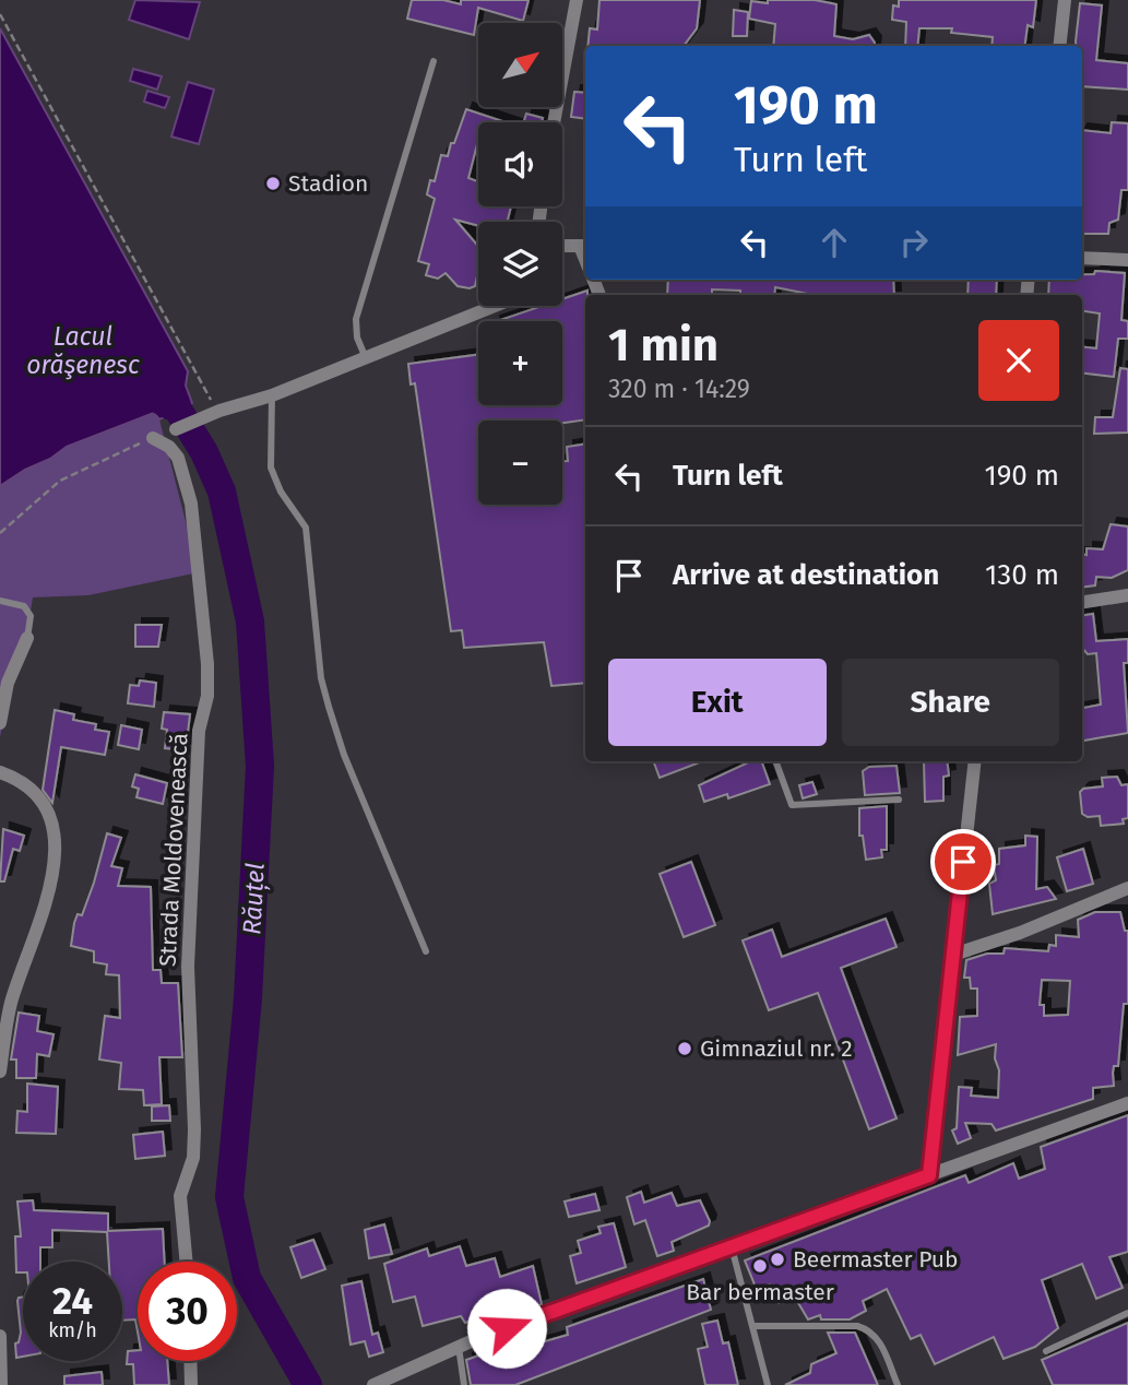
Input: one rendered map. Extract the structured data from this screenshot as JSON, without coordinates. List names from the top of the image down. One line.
{"streets":{"street":["Strada Moldovenească"]},"water":["Lacul orăşenesc","Răuțel"],"places":["Stadion","Gimnaziul nr. 2","Beermaster Pub","Bar bermaster"],"north":"top right","page":{"map_buttons":["+","−"],"turn":["190 m","Turn left"],"heading":["1 min","320 m · 14:29"],"list":[{"name":"Turn left","value":"190 m"},{"name":"Arrive at destination","value":"130 m"}],"buttons":["Exit","Share"],"speed":"24 km/h","limit":"30"}}
